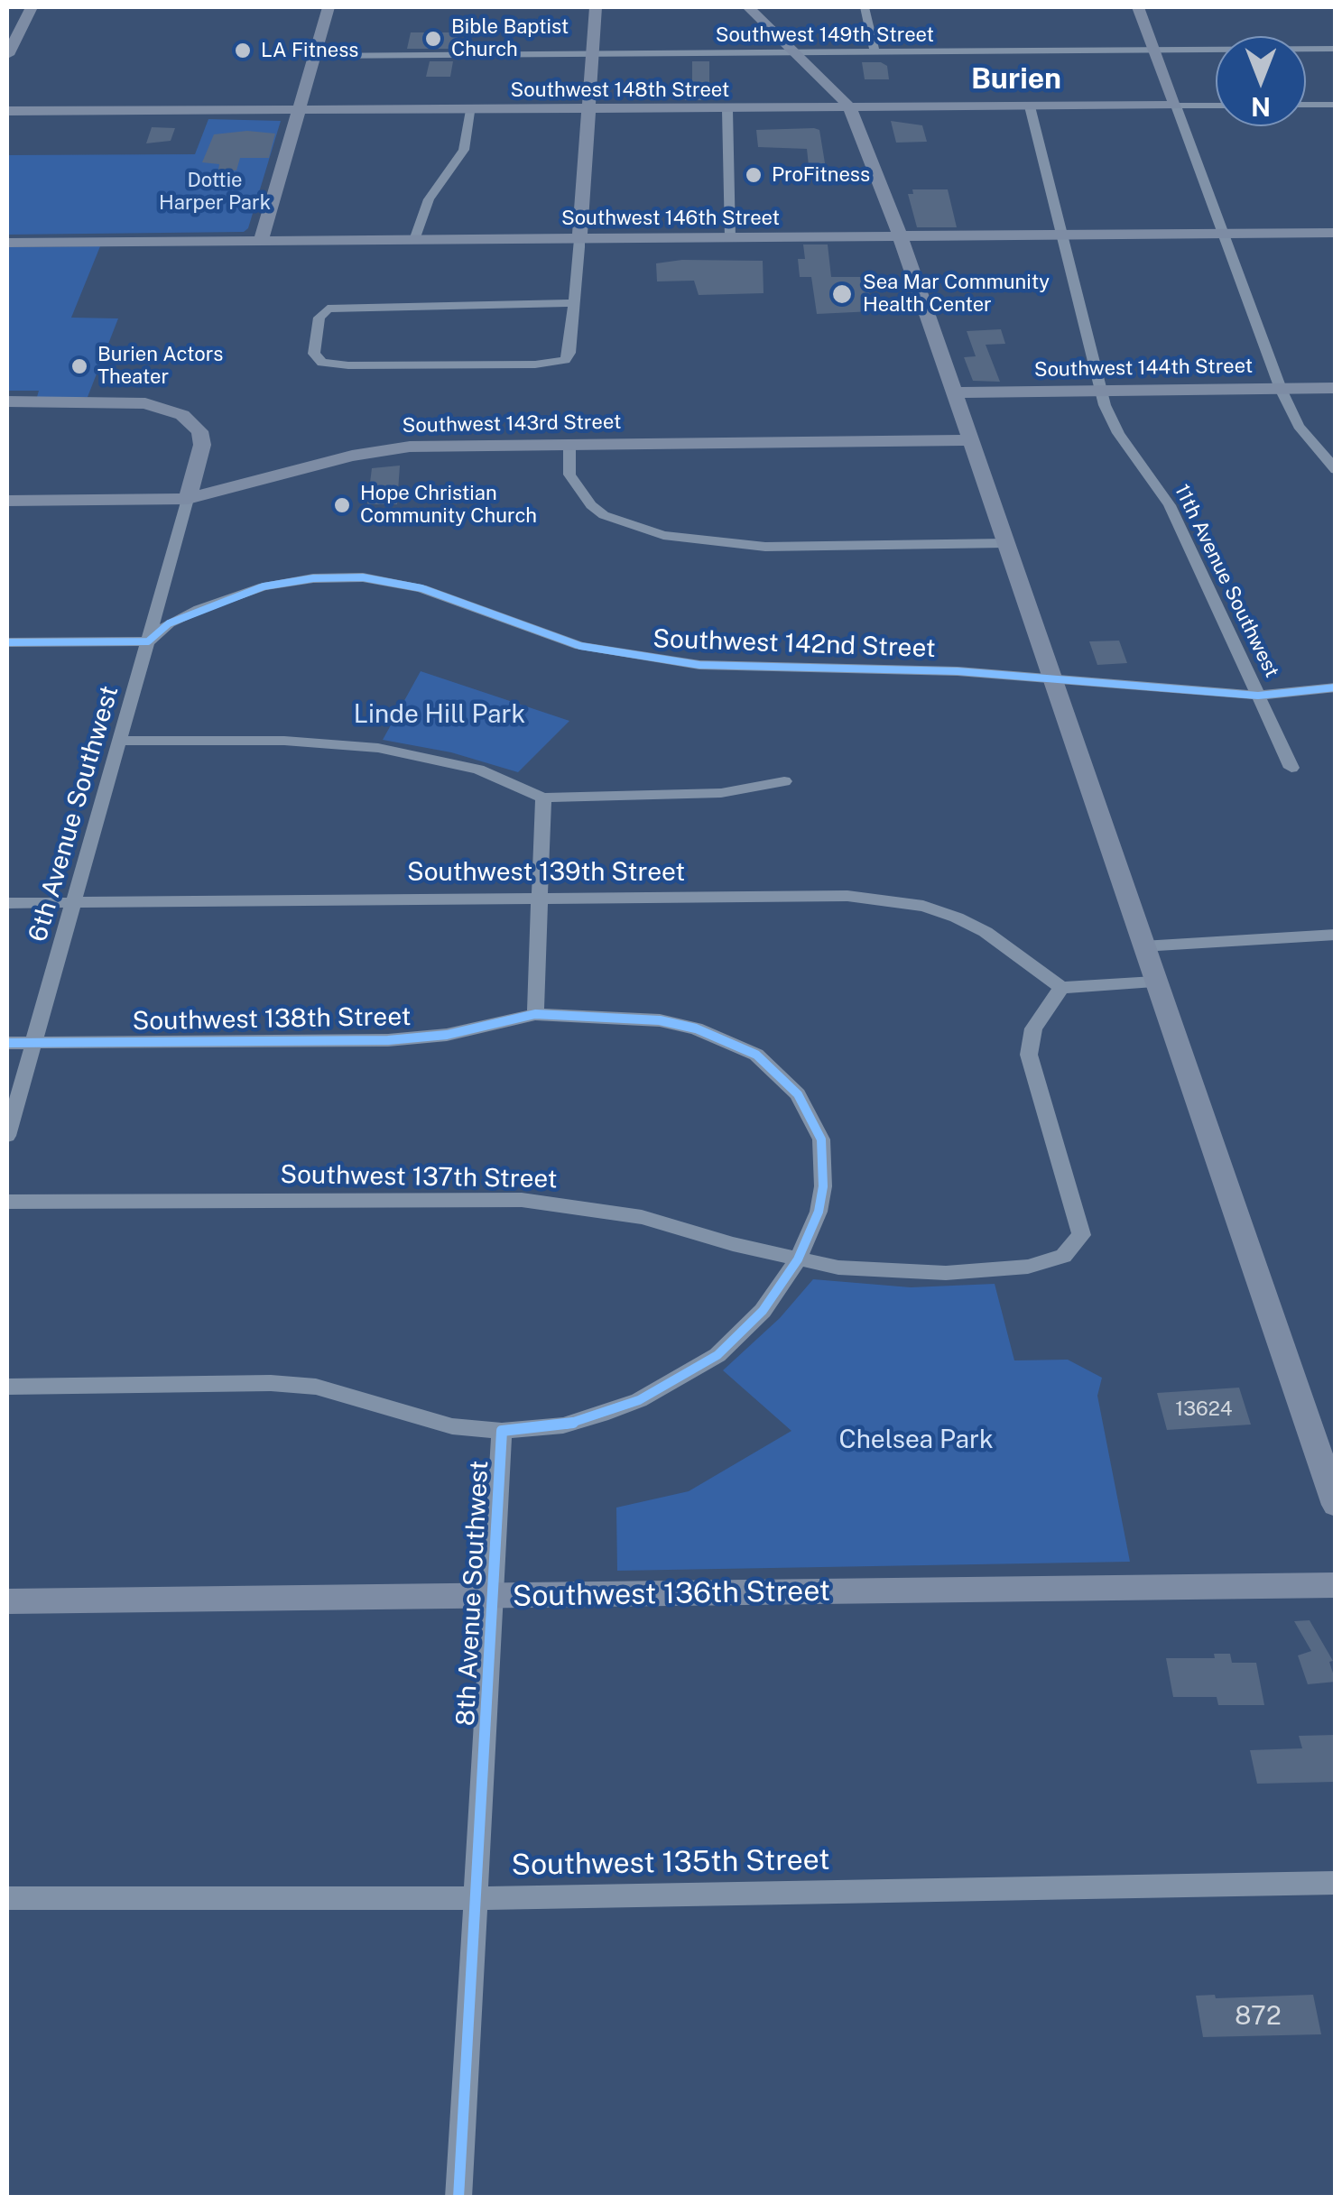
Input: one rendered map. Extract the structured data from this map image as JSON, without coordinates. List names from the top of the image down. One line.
{"streets":{"street":["Southwest 149th Street","Southwest 148th Street","Southwest 146th Street","Southwest 144th Street","Southwest 143rd Street","11th Avenue Southwest","Southwest 142nd Street","6th Avenue Southwest","Southwest 139th Street","Southwest 138th Street","Southwest 137th Street","8th Avenue Southwest","Southwest 136th Street","Southwest 135th Street"]},"crossings":[["Southwest 148th Street","11th Avenue Southwest"],["Southwest 146th Street","11th Avenue Southwest"],["Southwest 144th Street","11th Avenue Southwest"],["Southwest 143rd Street","6th Avenue Southwest"],["11th Avenue Southwest","Southwest 142nd Street"],["Southwest 142nd Street","6th Avenue Southwest"],["6th Avenue Southwest","Southwest 139th Street"],["6th Avenue Southwest","Southwest 138th Street"],["Southwest 139th Street","Southwest 137th Street"],["Southwest 138th Street","8th Avenue Southwest"],["Southwest 137th Street","8th Avenue Southwest"],["8th Avenue Southwest","Southwest 136th Street"],["8th Avenue Southwest","Southwest 135th Street"]],"districts":["Burien"],"parks":["Dottie Harper Park","Linde Hill Park","Chelsea Park"],"places":["Bible Baptist Church","LA Fitness","ProFitness","Sea Mar Community Health Center","Burien Actors Theater","Hope Christian Community Church"],"house_numbers":["13624","872"],"north":"bottom"}
